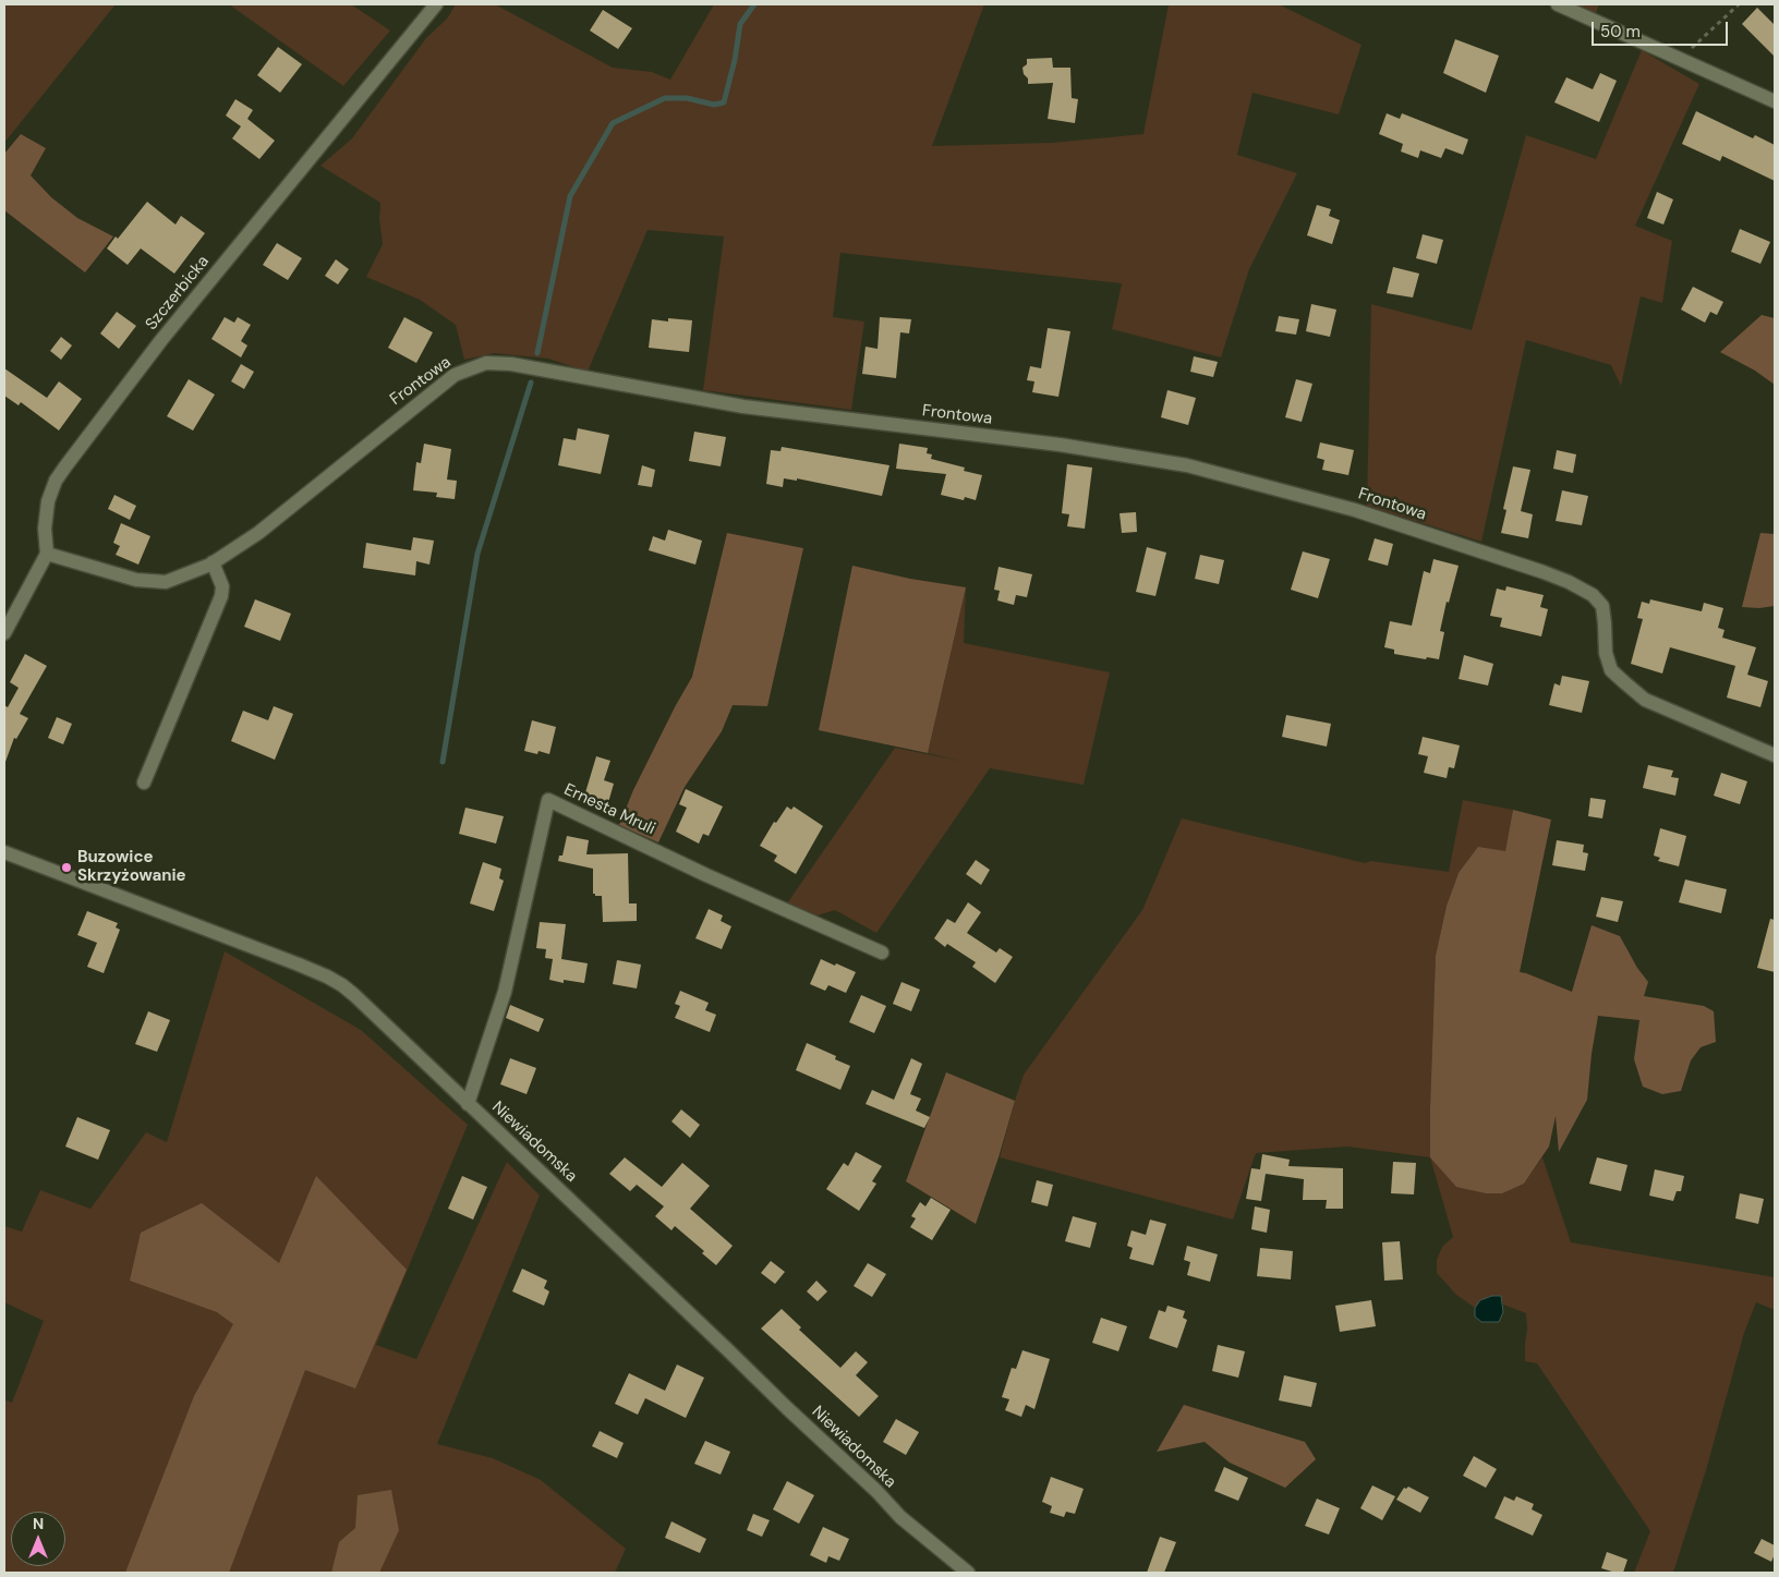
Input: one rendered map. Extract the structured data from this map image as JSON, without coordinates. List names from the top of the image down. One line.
{"streets":{"street":["Szczerbicka","Frontowa","Ernesta Mruli","Niewiadomska"]},"crossings":[["Szczerbicka","Frontowa"],["Ernesta Mruli","Niewiadomska"]],"places":["Buzowice Skrzyżowanie"],"scale_bar":"50 m","north":"top"}
